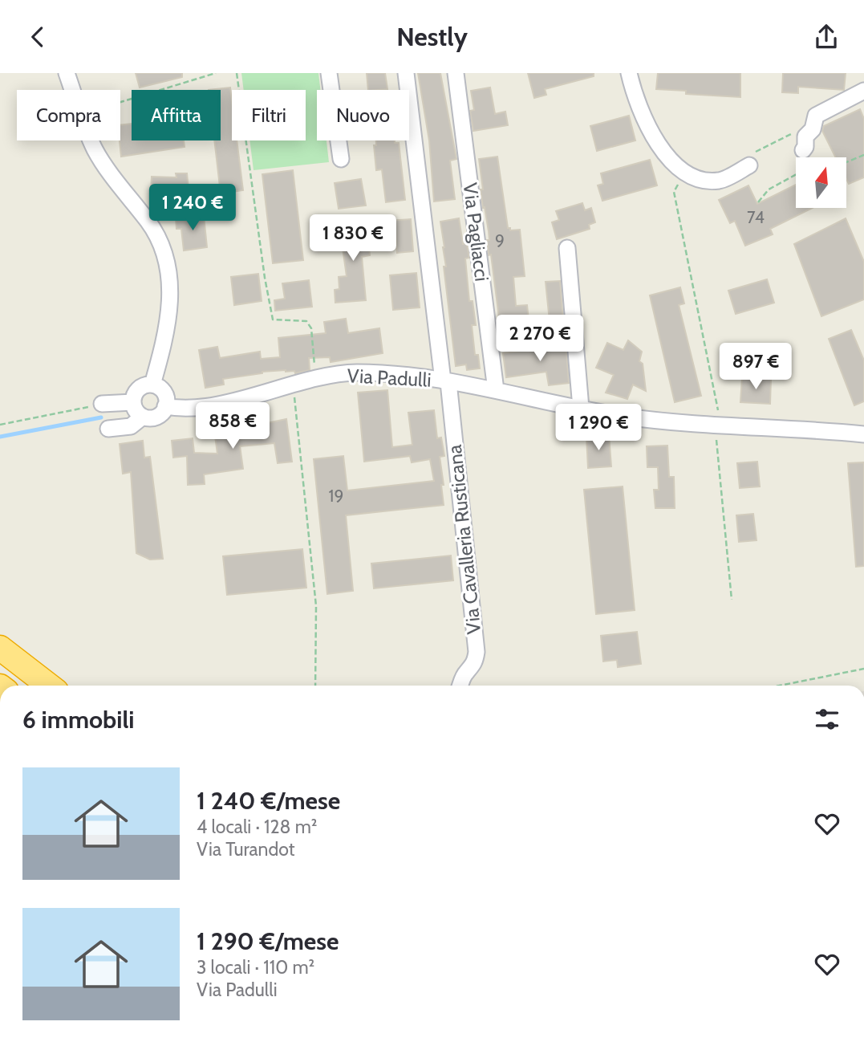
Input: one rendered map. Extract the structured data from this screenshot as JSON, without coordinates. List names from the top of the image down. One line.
{"streets":{"street":["Via Pagliacci","Via Padulli","Via Cavalleria Rusticana"]},"crossings":[["Via Pagliacci","Via Padulli"],["Via Padulli","Via Cavalleria Rusticana"]],"house_numbers":["74","9","19"],"north":"top","page":{"header":"Nestly","chip":["Compra","Affitta","Filtri","Nuovo"],"price":["1 240 €","1 830 €","2 270 €","897 €","858 €","1 290 €"],"heading":"6 immobili","list":[{"name":"1 240 €/mese","note":"4 locali · 128 m² · Via Turandot"},{"name":"1 290 €/mese","note":"3 locali · 110 m² · Via Padulli"}]}}
